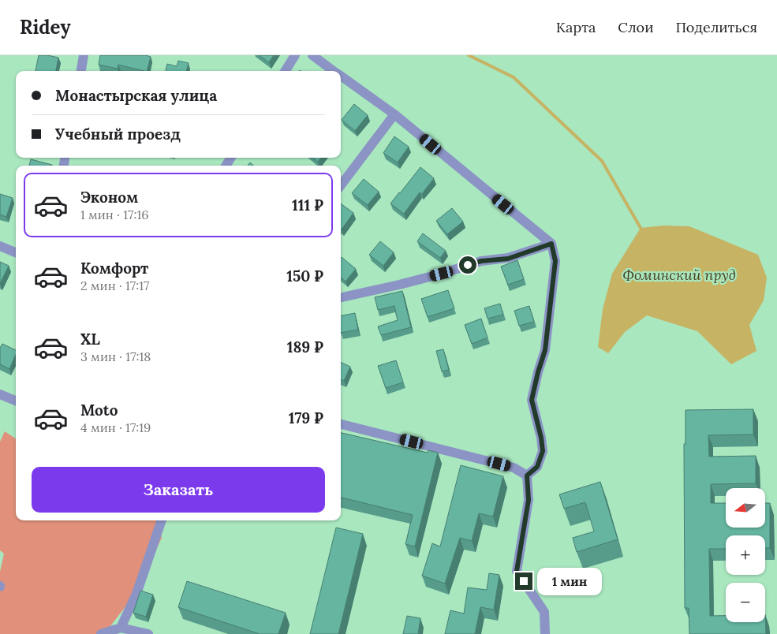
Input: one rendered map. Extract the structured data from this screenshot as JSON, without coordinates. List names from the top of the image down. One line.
{"water":["Фоминский пруд"],"north":"left","page":{"header":"Ridey","nav":["Карта","Слои","Поделиться"],"banner":["Монастырская улица","Учебный проезд"],"list":[{"name":"Эконом","note":"1 мин · 17:16","value":"111 ₽"},{"name":"Комфорт","note":"2 мин · 17:17","value":"150 ₽"},{"name":"XL","note":"3 мин · 17:18","value":"189 ₽"},{"name":"Moto","note":"4 мин · 17:19","value":"179 ₽"}],"buttons":"Заказать","map_buttons":["+","−"],"bubble":"1 мин"}}
